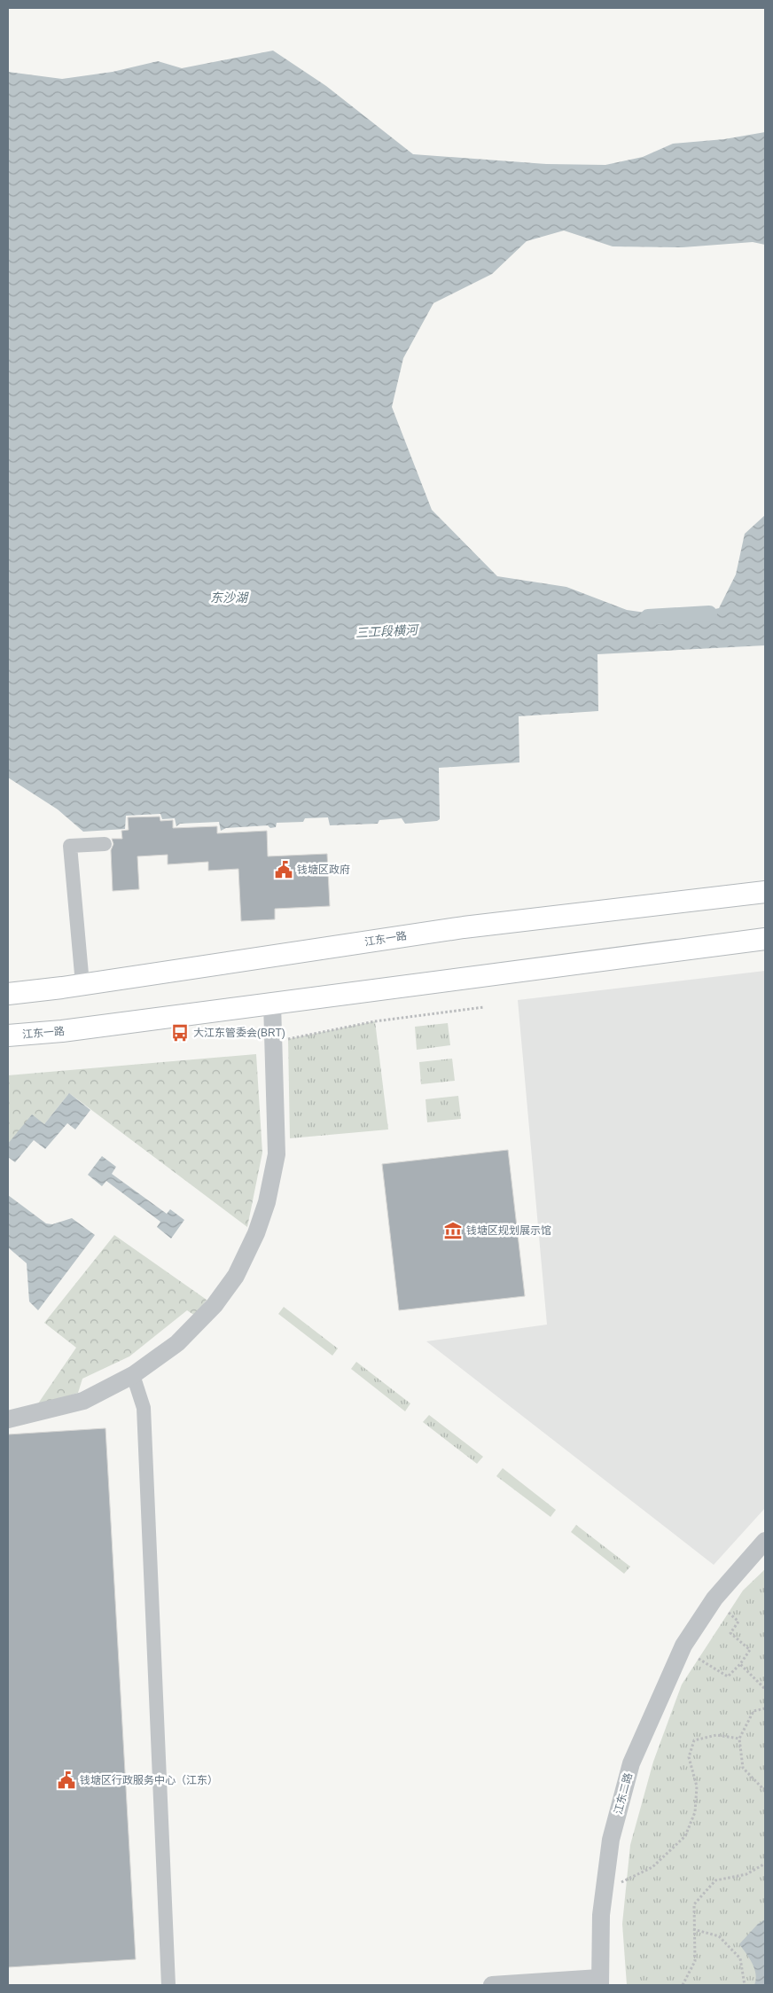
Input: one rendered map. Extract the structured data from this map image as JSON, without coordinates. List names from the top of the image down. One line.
{"streets":{"main road":["江东一路"],"street":["江东二路"]},"water":["东沙湖","三工段横河"],"places":{"public building":["钱塘区政府","钱塘区行政服务中心（江东）"],"bus stop":["大江东管委会(BRT)"],"museum":["钱塘区规划展示馆"]}}
